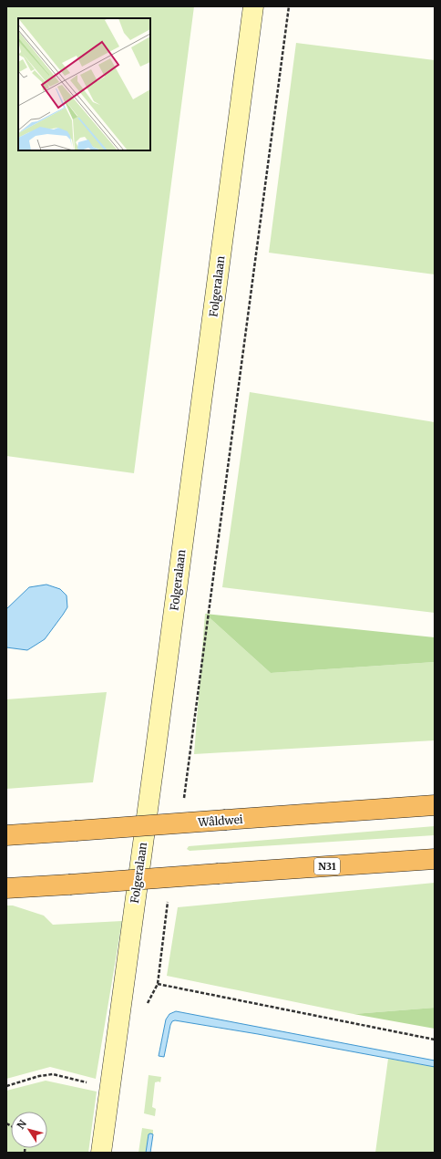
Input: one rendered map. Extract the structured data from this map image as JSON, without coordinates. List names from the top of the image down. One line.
{"streets":{"highway":["Wâldwei","N31"],"main road":["Folgeralaan"]},"north":"top left"}
